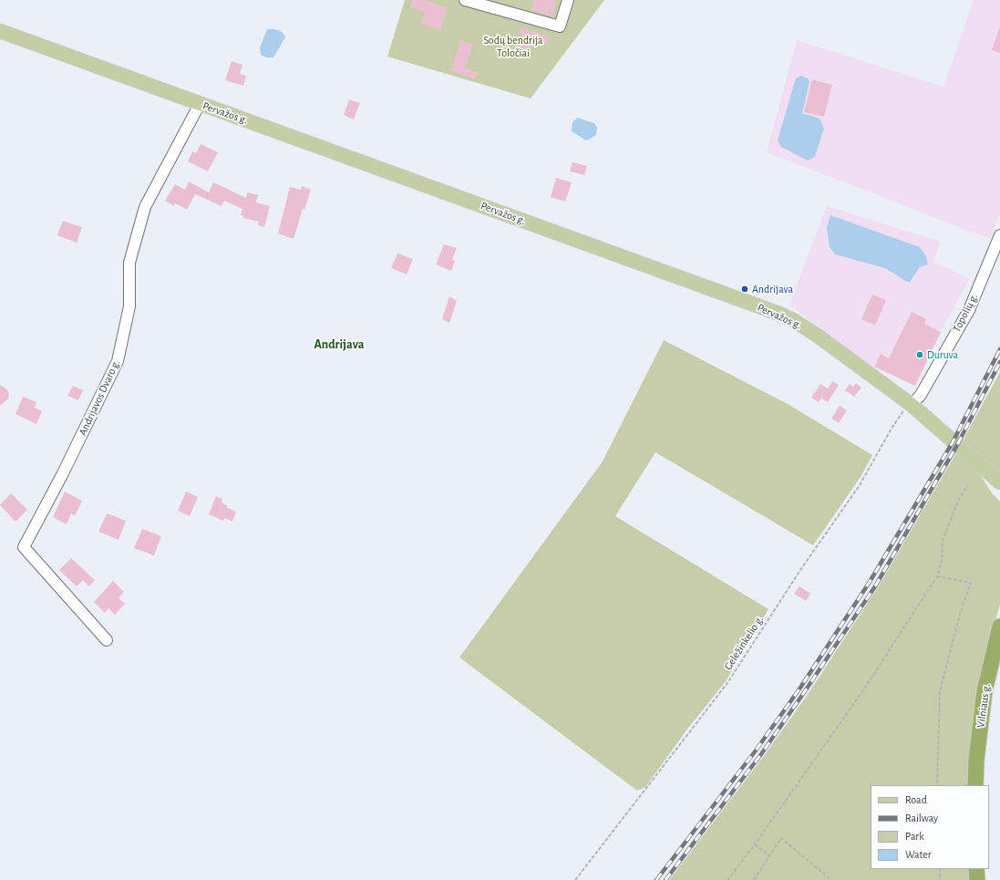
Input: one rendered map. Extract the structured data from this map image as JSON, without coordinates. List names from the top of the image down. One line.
{"streets":{"highway":["Vilniaus g."],"main road":["Pervažos g."],"street":["Topolių g.","Andrijavos Dvaro g."],"path":["Geležinkelio g."]},"crossings":[["Pervažos g.","Topolių g."],["Pervažos g.","Andrijavos Dvaro g."],["Pervažos g.","Geležinkelio g."],["Topolių g.","Geležinkelio g."]],"districts":["Andrijava"],"parks":["Sodų bendrija Toločiai"],"places":["Andrijava","Duruva"],"legend":["Road","Railway","Park","Water"]}
